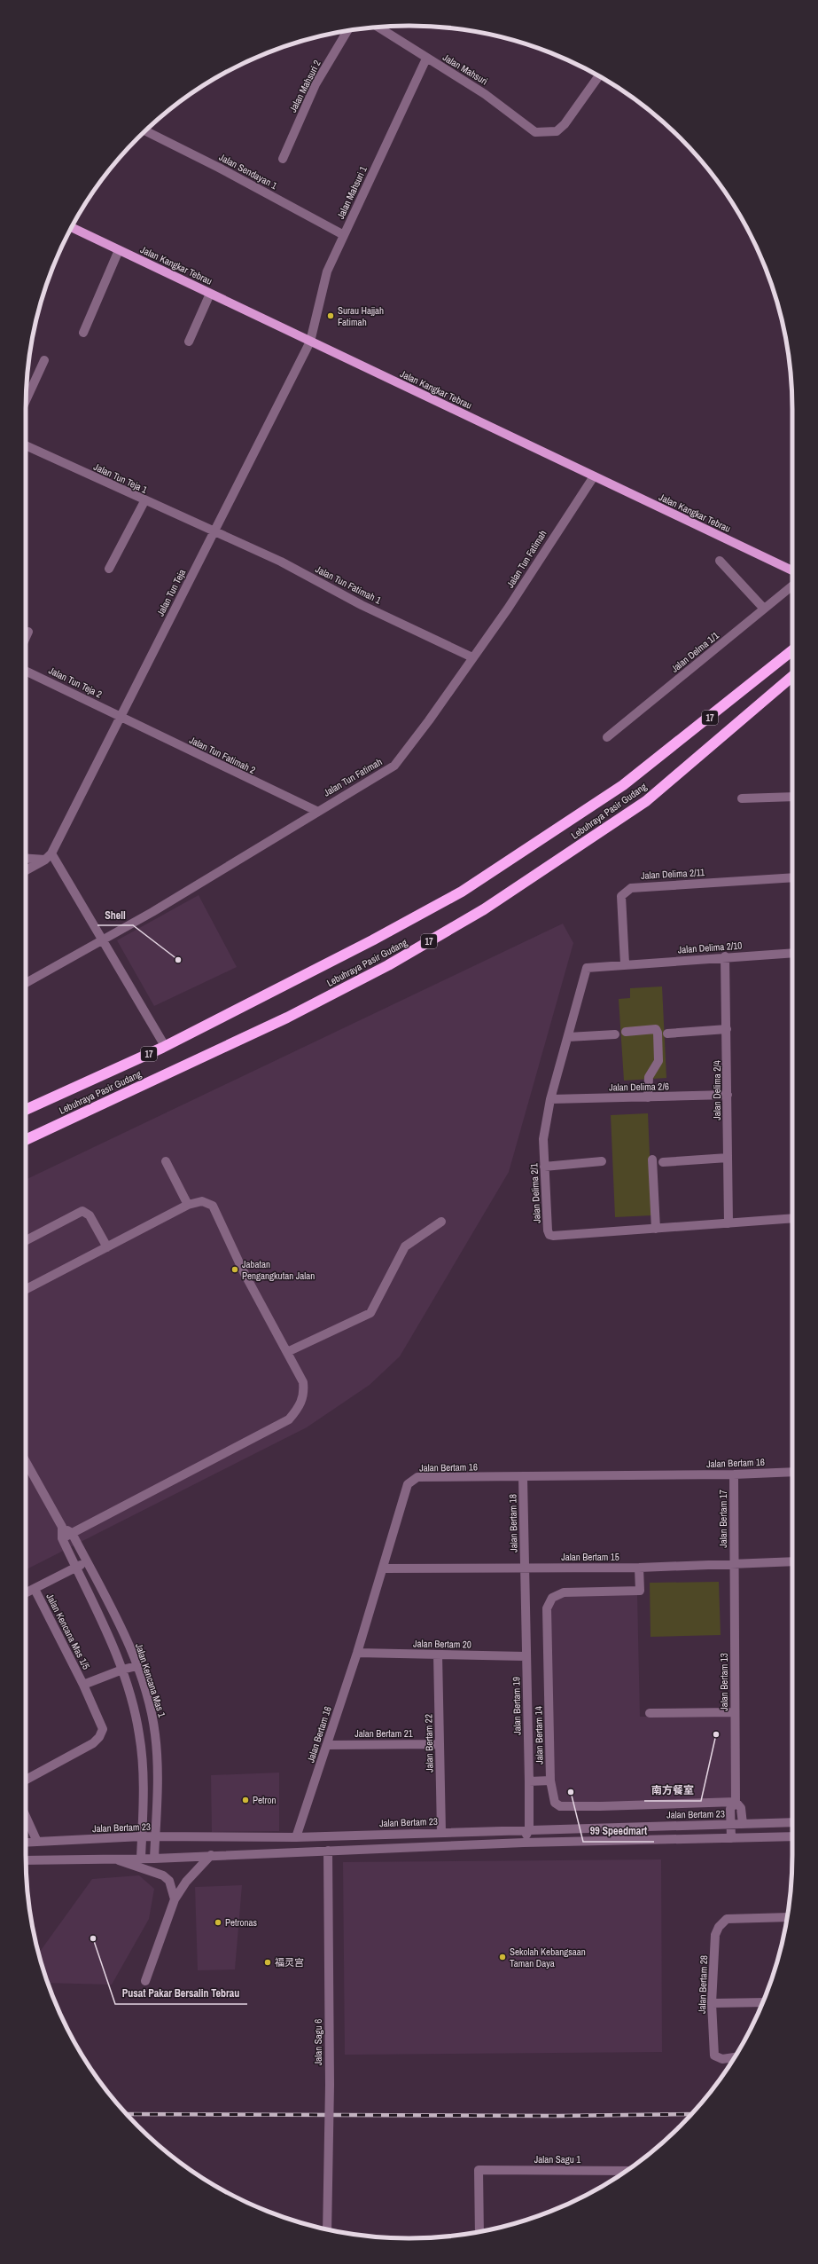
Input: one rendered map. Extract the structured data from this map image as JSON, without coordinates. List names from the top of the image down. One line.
{"streets":{"highway":["17","Lebuhraya Pasir Gudang"],"main road":["Jalan Kangkar Tebrau"],"street":["Jalan Mahsuri","Jalan Mahsuri 2","Jalan Sendayan 1","Jalan Mahsuri 1","Jalan Tun Teja 1","Jalan Tun Fatimah","Jalan Tun Fatimah 1","Jalan Tun Teja","Jalan Delma 1/1","Jalan Tun Teja 2","Jalan Tun Fatimah 2","Jalan Delima 2/11","Jalan Delima 2/10","Jalan Delima 2/6","Jalan Delima 2/4","Jalan Delima 2/1","Jalan Bertam 16","Jalan Bertam 17","Jalan Bertam 18","Jalan Bertam 15","Jalan Kencana Mas 1/5","Jalan Bertam 20","Jalan Kencana Mas 1","Jalan Bertam 13","Jalan Bertam 19","Jalan Bertam 21","Jalan Bertam 14","Jalan Bertam 22","Jalan Bertam 23","Jalan Bertam 28","Jalan Sagu 6","Jalan Sagu 1"]},"crossings":[["Jalan Mahsuri","Jalan Mahsuri 1"],["Jalan Sendayan 1","Jalan Mahsuri 1"],["Jalan Mahsuri 1","Jalan Kangkar Tebrau"],["Jalan Mahsuri 1","Jalan Tun Teja"],["Jalan Kangkar Tebrau","Jalan Tun Fatimah"],["Jalan Kangkar Tebrau","Jalan Tun Teja"],["Jalan Tun Teja 1","Jalan Tun Fatimah 1"],["Jalan Tun Teja 1","Jalan Tun Teja"],["Jalan Tun Fatimah","Jalan Tun Fatimah 1"],["Jalan Tun Fatimah","Jalan Tun Fatimah 2"],["Jalan Tun Fatimah 1","Jalan Tun Teja"],["Jalan Tun Teja","Jalan Tun Teja 2"],["Jalan Tun Teja","Jalan Tun Fatimah 2"],["Jalan Tun Teja 2","Jalan Tun Fatimah 2"],["Jalan Delima 2/11","Jalan Delima 2/10"],["Jalan Delima 2/11","Jalan Delima 2/1"],["Jalan Delima 2/10","Jalan Delima 2/4"],["Jalan Delima 2/10","Jalan Delima 2/1"],["Jalan Delima 2/6","Jalan Delima 2/4"],["Jalan Delima 2/6","Jalan Delima 2/1"],["Jalan Delima 2/4","Jalan Delima 2/1"],["Jalan Bertam 16","Jalan Bertam 17"],["Jalan Bertam 16","Jalan Bertam 18"],["Jalan Bertam 16","Jalan Bertam 15"],["Jalan Bertam 16","Jalan Bertam 20"],["Jalan Bertam 16","Jalan Bertam 21"],["Jalan Bertam 16","Jalan Bertam 23"],["Jalan Bertam 17","Jalan Bertam 15"],["Jalan Bertam 17","Jalan Bertam 13"],["Jalan Bertam 18","Jalan Bertam 15"],["Jalan Bertam 18","Jalan Bertam 19"],["Jalan Bertam 15","Jalan Bertam 13"],["Jalan Bertam 15","Jalan Bertam 19"],["Jalan Bertam 15","Jalan Bertam 14"],["Jalan Kencana Mas 1/5","Jalan Kencana Mas 1"],["Jalan Bertam 20","Jalan Bertam 19"],["Jalan Bertam 20","Jalan Bertam 22"],["Jalan Kencana Mas 1","Jalan Bertam 23"],["Jalan Bertam 13","Jalan Bertam 14"],["Jalan Bertam 13","Jalan Bertam 23"],["Jalan Bertam 19","Jalan Bertam 23"],["Jalan Bertam 21","Jalan Bertam 22"],["Jalan Bertam 22","Jalan Bertam 23"]],"places":["Surau Hajjah Fatimah","Shell","Jabatan Pengangkutan Jalan","南方餐室","99 Speedmart","Petron","Petronas","Pusat Pakar Bersalin Tebrau","Sekolah Kebangsaan Taman Daya","福灵宫"]}
